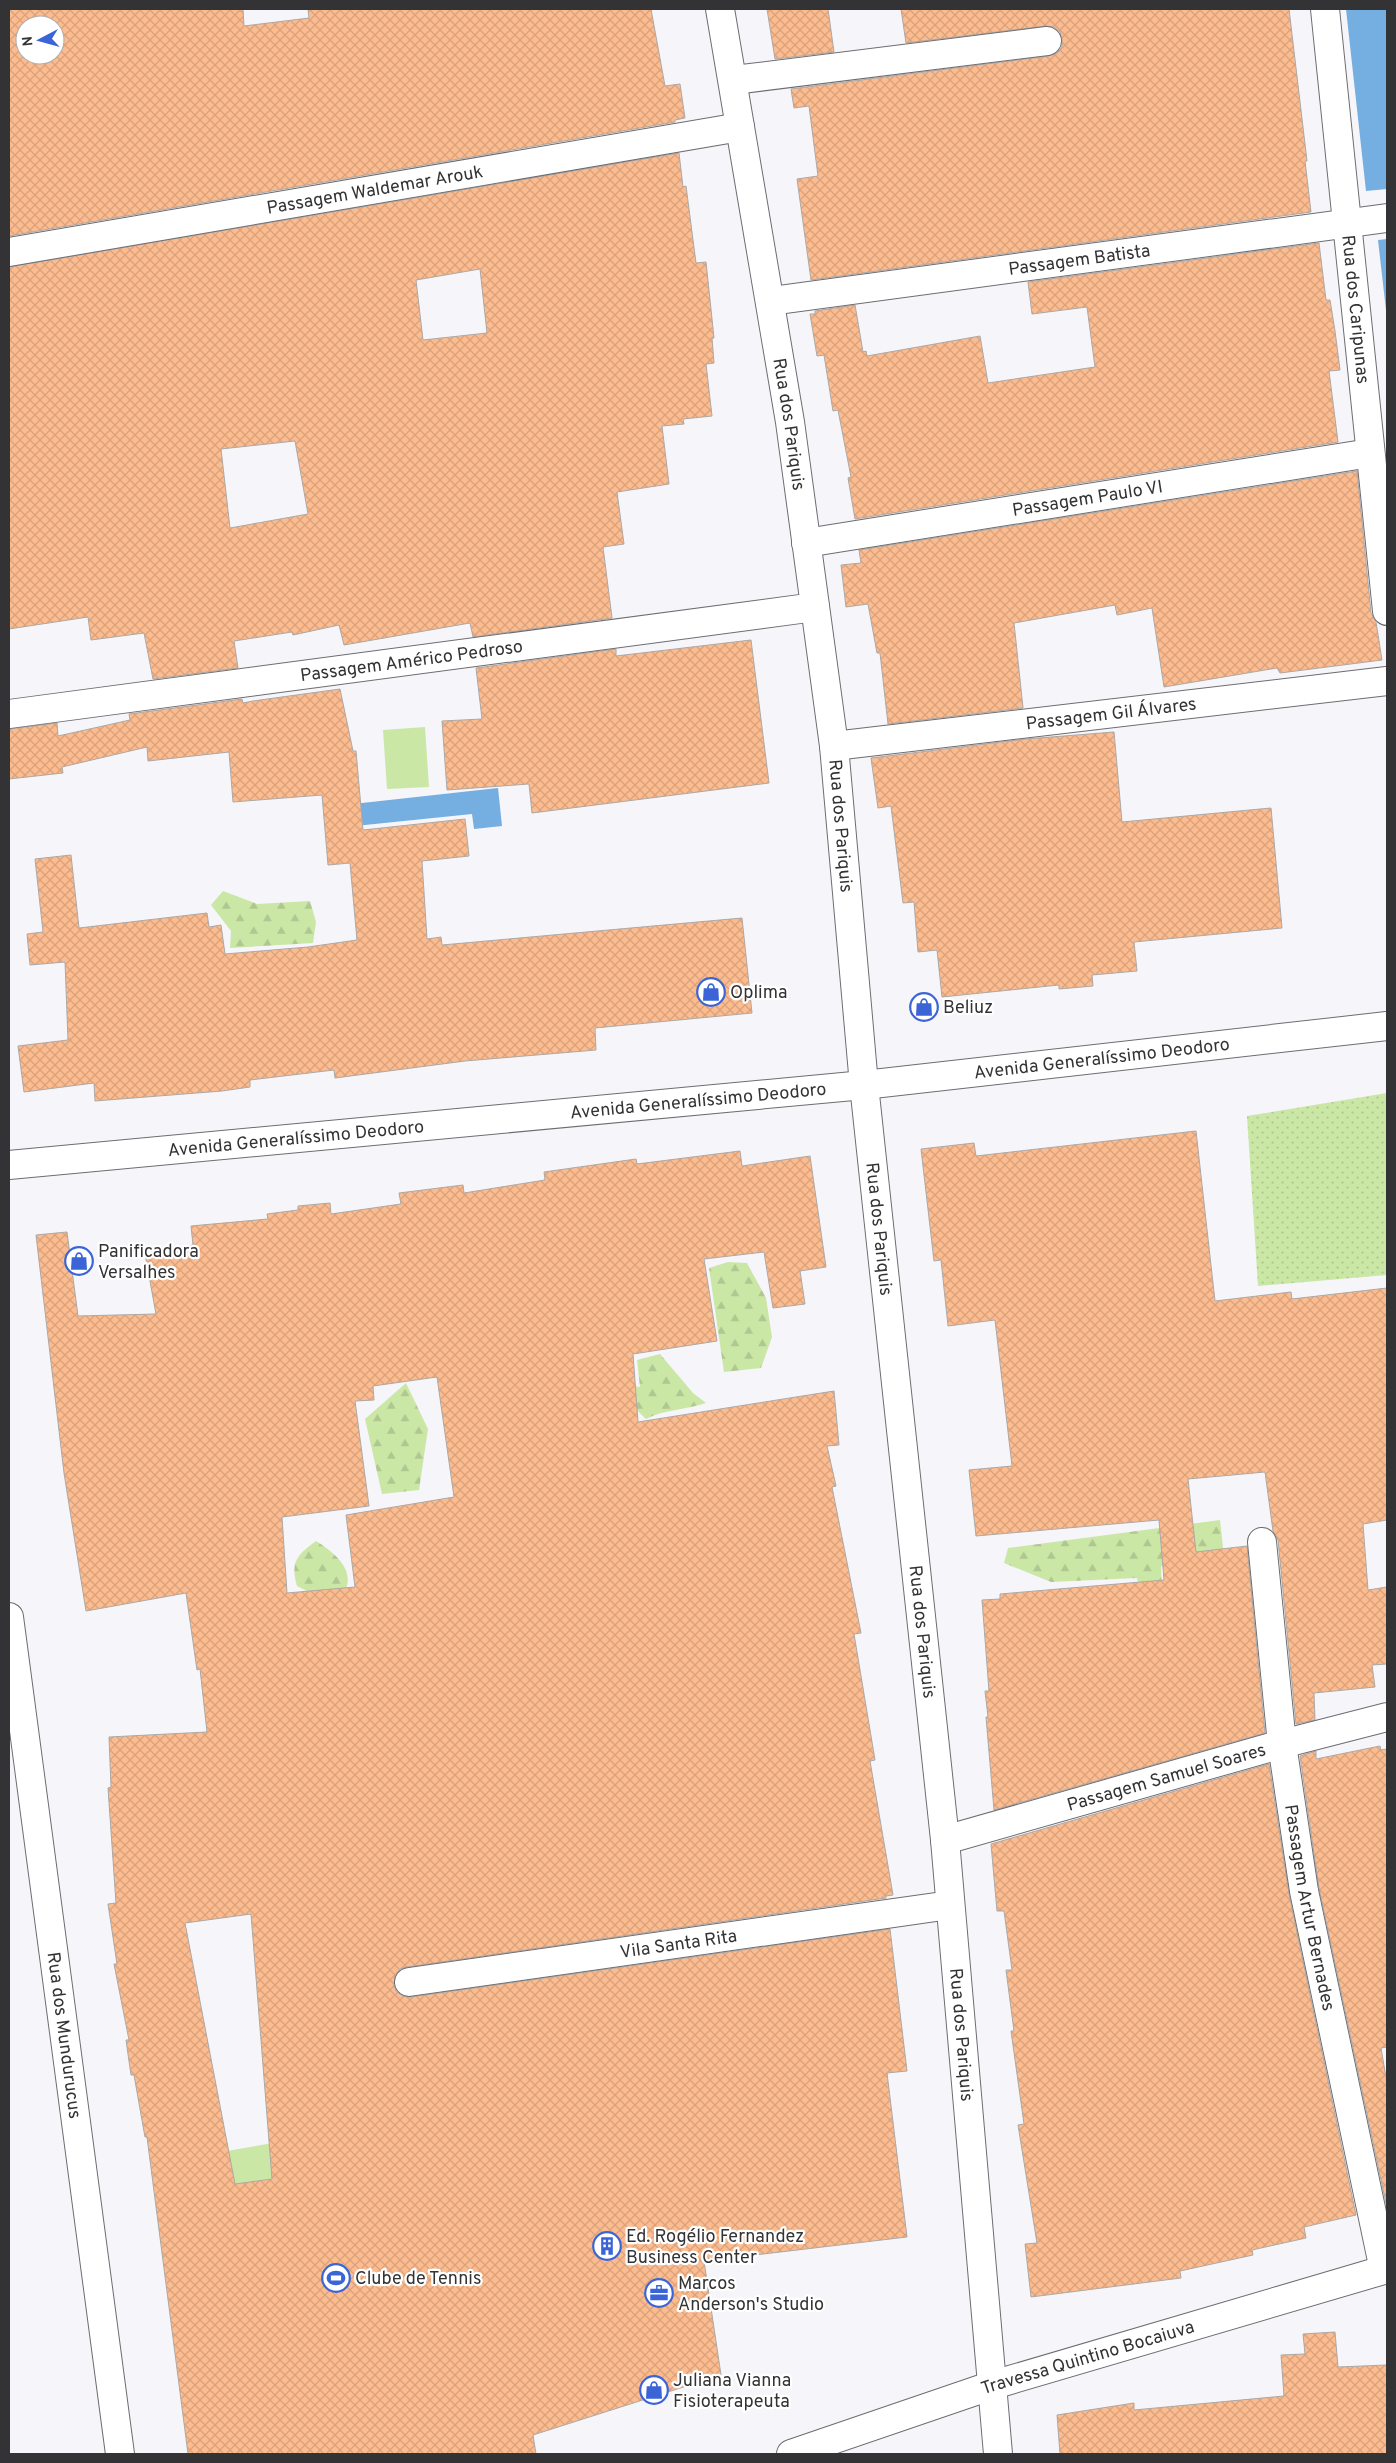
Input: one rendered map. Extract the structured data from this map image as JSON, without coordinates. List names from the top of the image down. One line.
{"streets":{"street":["Passagem Waldemar Arouk","Passagem Batista","Rua dos Caripunas","Rua dos Pariquis","Passagem Paulo VI","Passagem Américo Pedroso","Passagem Gil Álvares","Avenida Generalíssimo Deodoro","Passagem Samuel Soares","Passagem Artur Bernades","Vila Santa Rita","Rua dos Mundurucus","Travessa Quintino Bocaiuva"]},"crossings":[["Passagem Waldemar Arouk","Rua dos Pariquis"],["Passagem Batista","Rua dos Caripunas"],["Passagem Batista","Rua dos Pariquis"],["Rua dos Caripunas","Passagem Paulo VI"],["Rua dos Pariquis","Passagem Paulo VI"],["Rua dos Pariquis","Passagem Américo Pedroso"],["Rua dos Pariquis","Passagem Gil Álvares"],["Rua dos Pariquis","Avenida Generalíssimo Deodoro"],["Rua dos Pariquis","Passagem Samuel Soares"],["Rua dos Pariquis","Vila Santa Rita"],["Rua dos Pariquis","Travessa Quintino Bocaiuva"],["Passagem Samuel Soares","Passagem Artur Bernades"],["Passagem Artur Bernades","Travessa Quintino Bocaiuva"]],"places":{"shop":["Oplima","Beliuz","Panificadora Versalhes","Juliana Vianna Fisioterapeuta"],"building":["Ed. Rogélio Fernandez Business Center"],"sports":["Clube de Tennis"],"office":["Marcos Anderson's Studio"]},"north":"left"}
